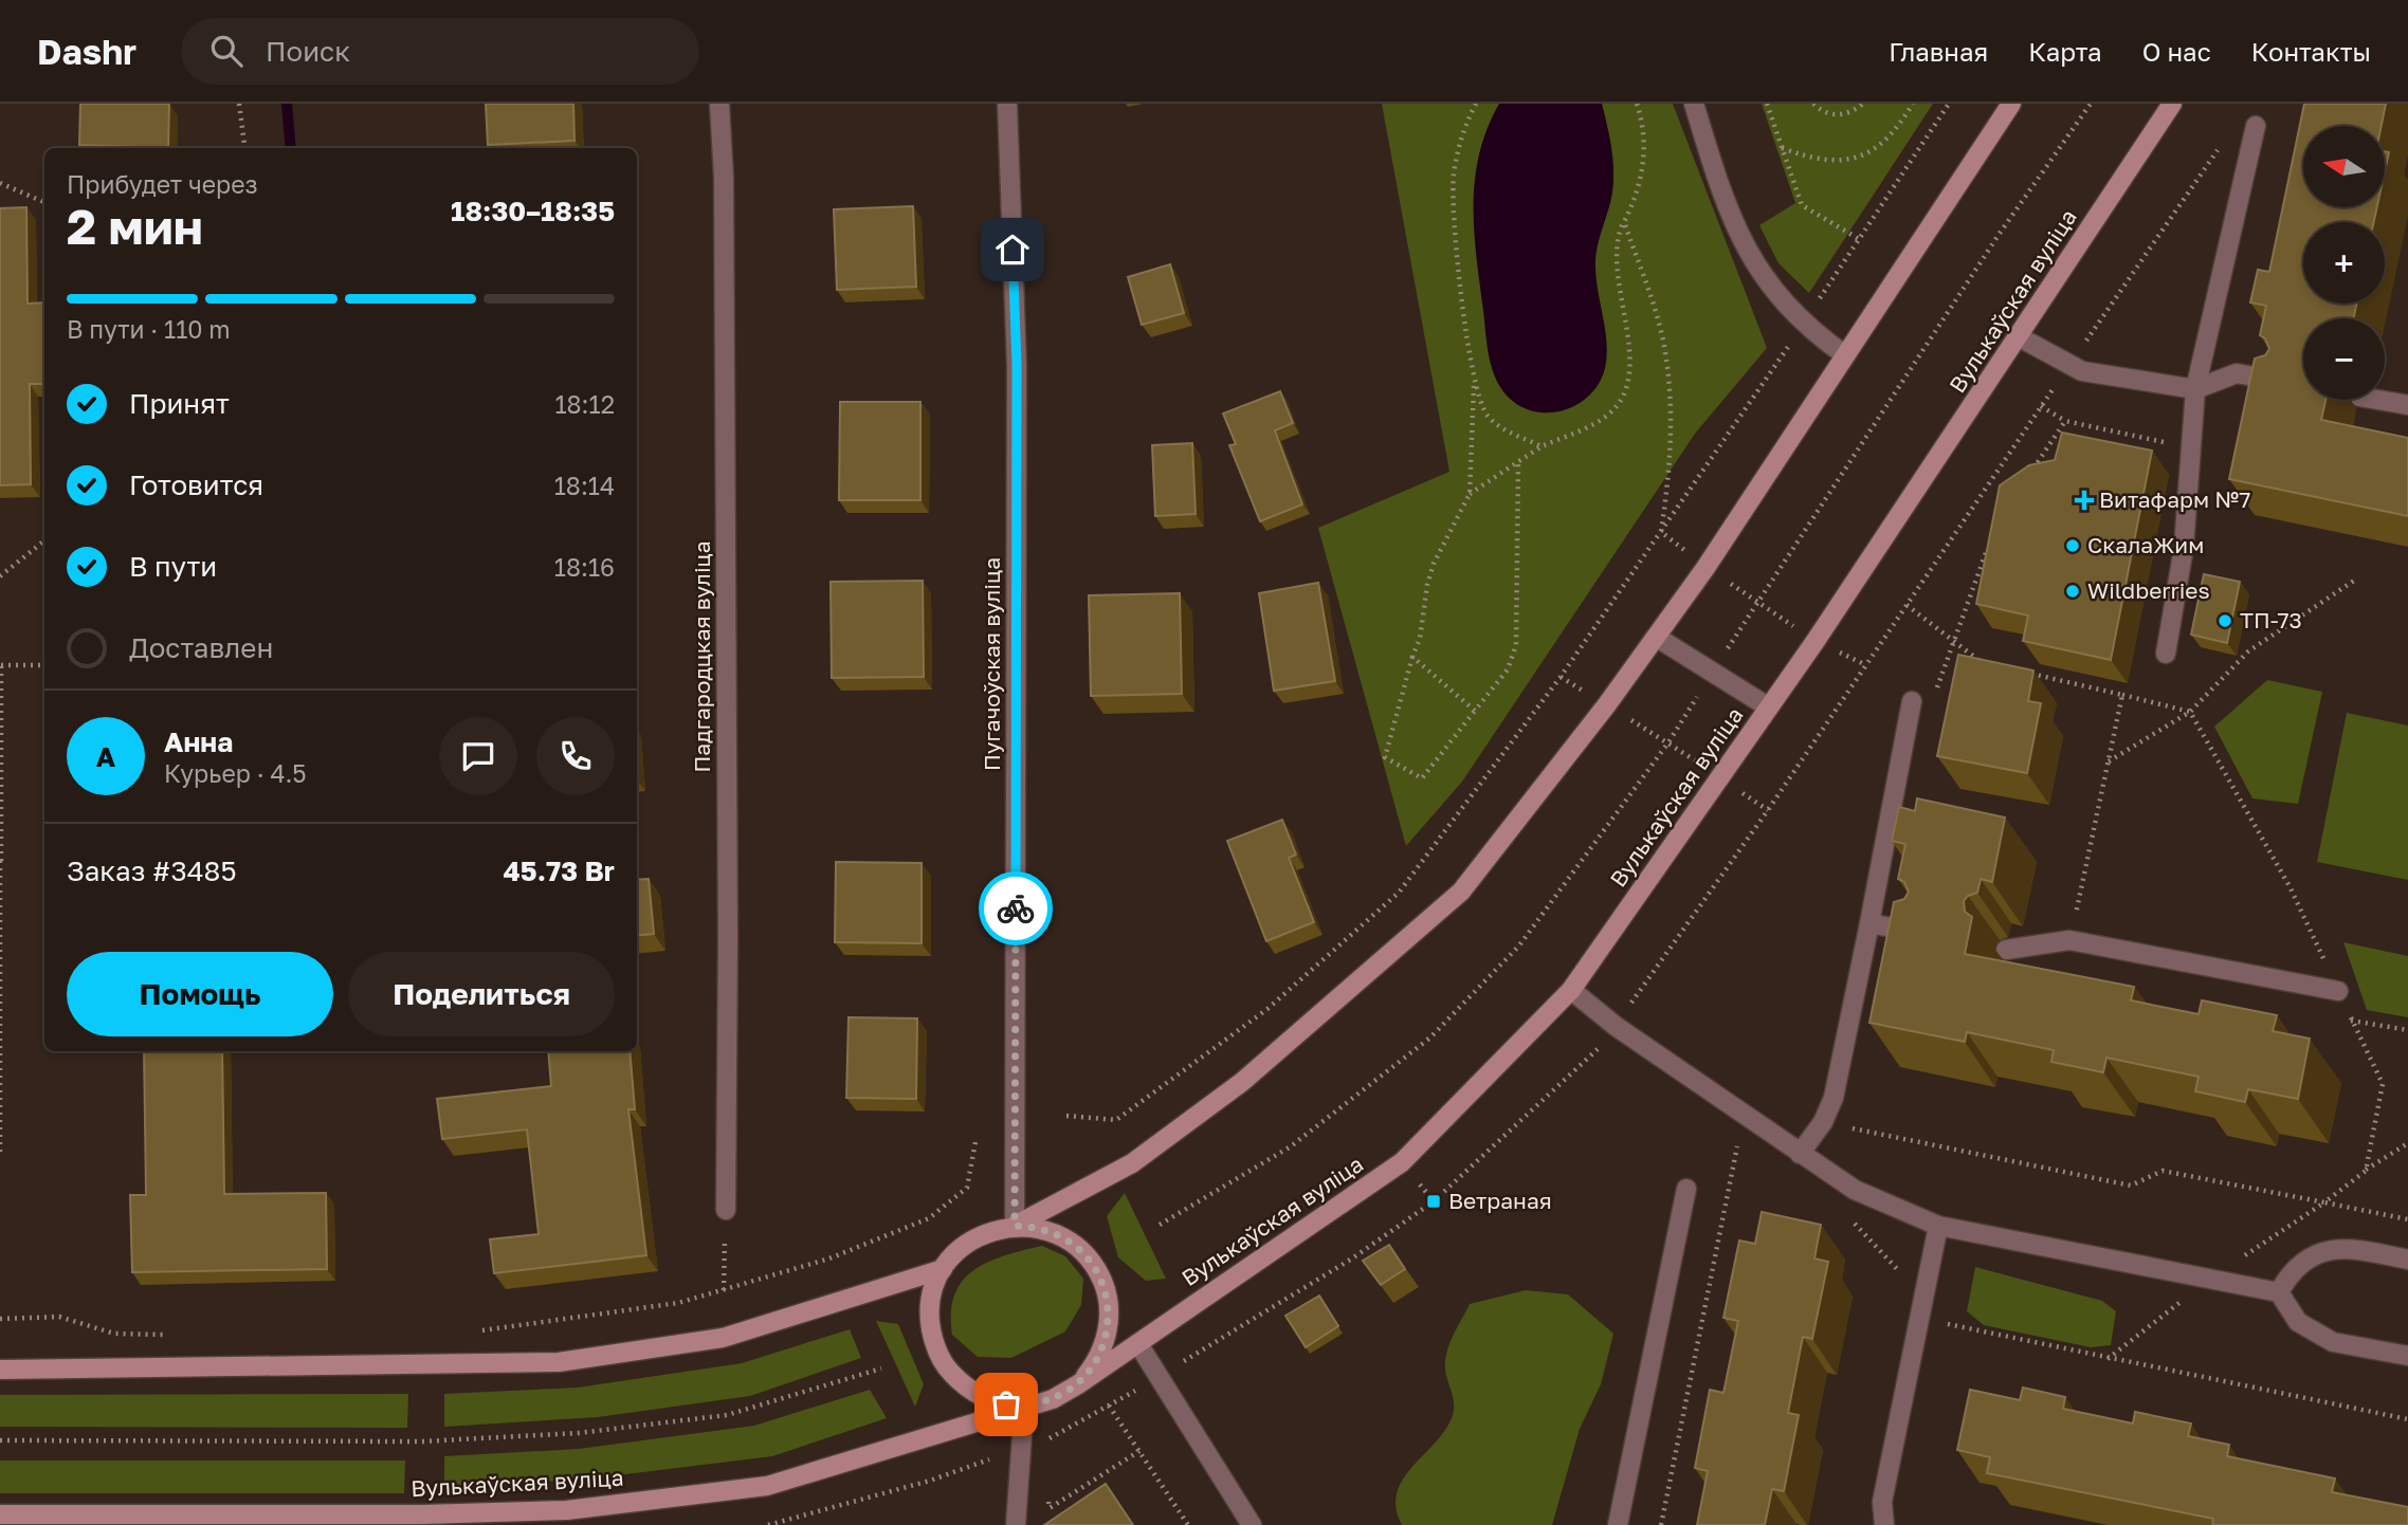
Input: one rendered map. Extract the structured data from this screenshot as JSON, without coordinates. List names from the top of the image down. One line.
{"streets":{"street":["Вулькаўская вуліца","Падгародцкая вуліца","Пугачоўская вуліца"]},"crossings":[["Вулькаўская вуліца","Пугачоўская вуліца"]],"places":{"health":["Витафарм №7"],"other":["СкалаЖим","Wildberries","ТП-73"],"transit":["Ветраная"]},"north":"left","page":{"header":"Dashr","search":"Поиск","nav":["Главная","Карта","О нас","Контакты"],"map_buttons":["+","−"],"heading":["2 мин","Прибудет через","18:30–18:35"],"panel":["Анна","Курьер · 4.5","Заказ #3485","45.73 Br"],"bar":"В пути · 110 m","list":[["Принят","18:12"],["Готовится","18:14"],["В пути","18:16"],"Доставлен"],"round":"А","buttons":["Помощь","Поделиться"]}}
